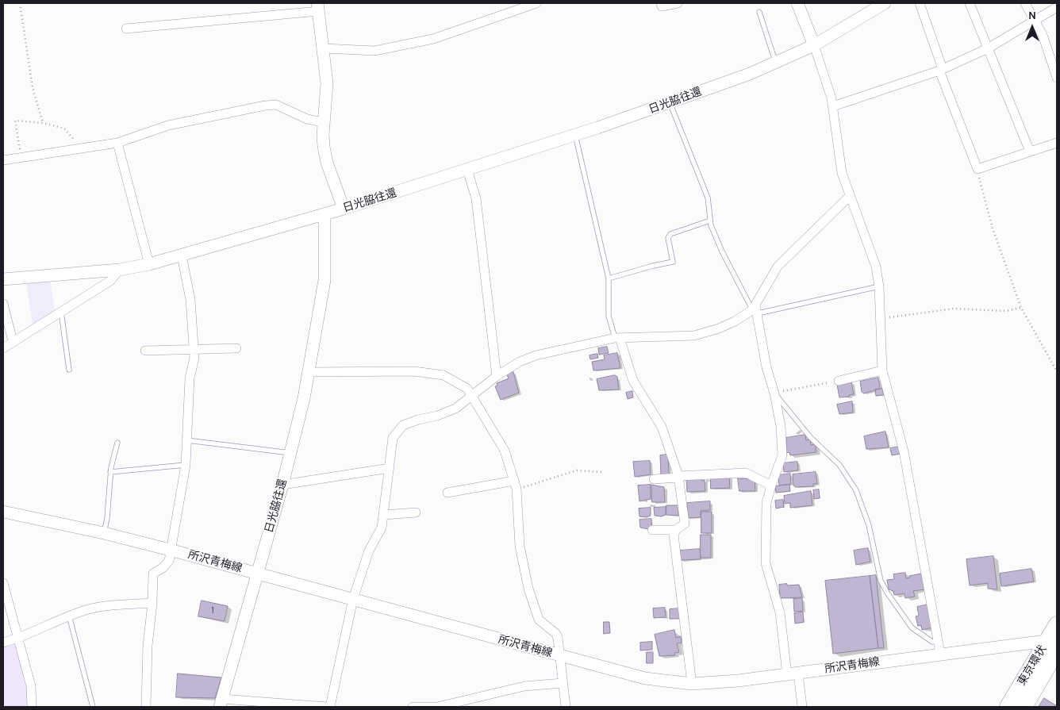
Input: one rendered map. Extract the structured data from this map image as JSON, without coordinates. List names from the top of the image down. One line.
{"streets":{"highway":["東京環状"],"main road":["日光脇往還","所沢青梅線"]},"crossings":[["日光脇往還","所沢青梅線"],["所沢青梅線","東京環状"]],"house_numbers":["1"],"north":"top"}
